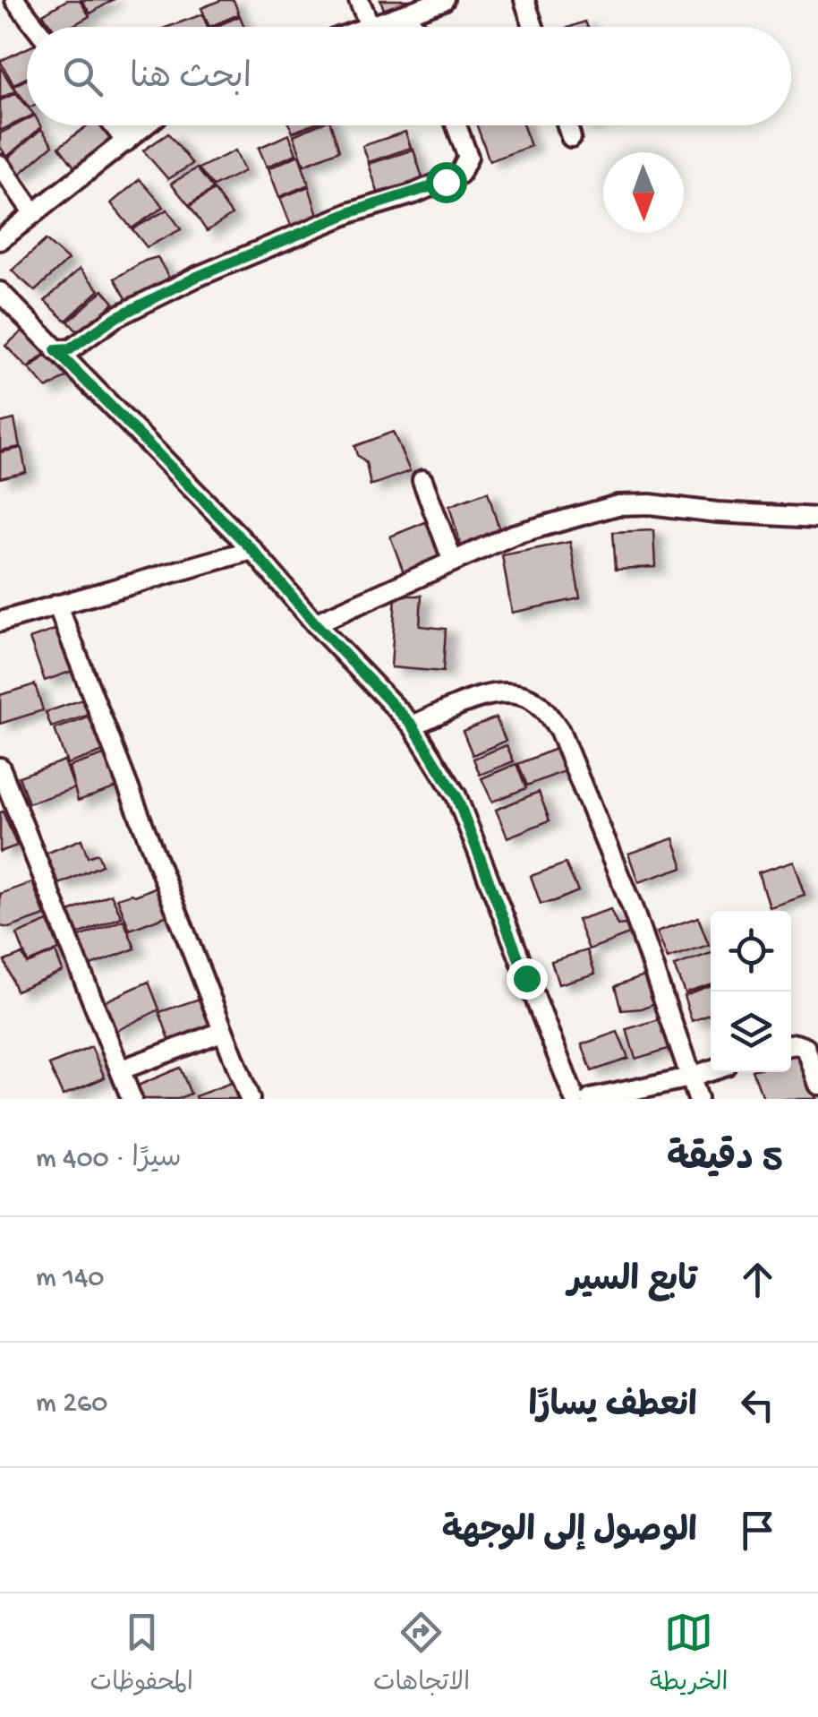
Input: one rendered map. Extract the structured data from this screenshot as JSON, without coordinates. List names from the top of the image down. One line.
{"north":"bottom","page":{"search":"ابحث هنا","heading":["5 دقيقة","سيرًا · 400 m"],"list":[["تابع السير","140 m"],["انعطف يسارًا","260 m"],"الوصول إلى الوجهة"],"nav":["الخريطة","الاتجاهات","المحفوظات"]}}
